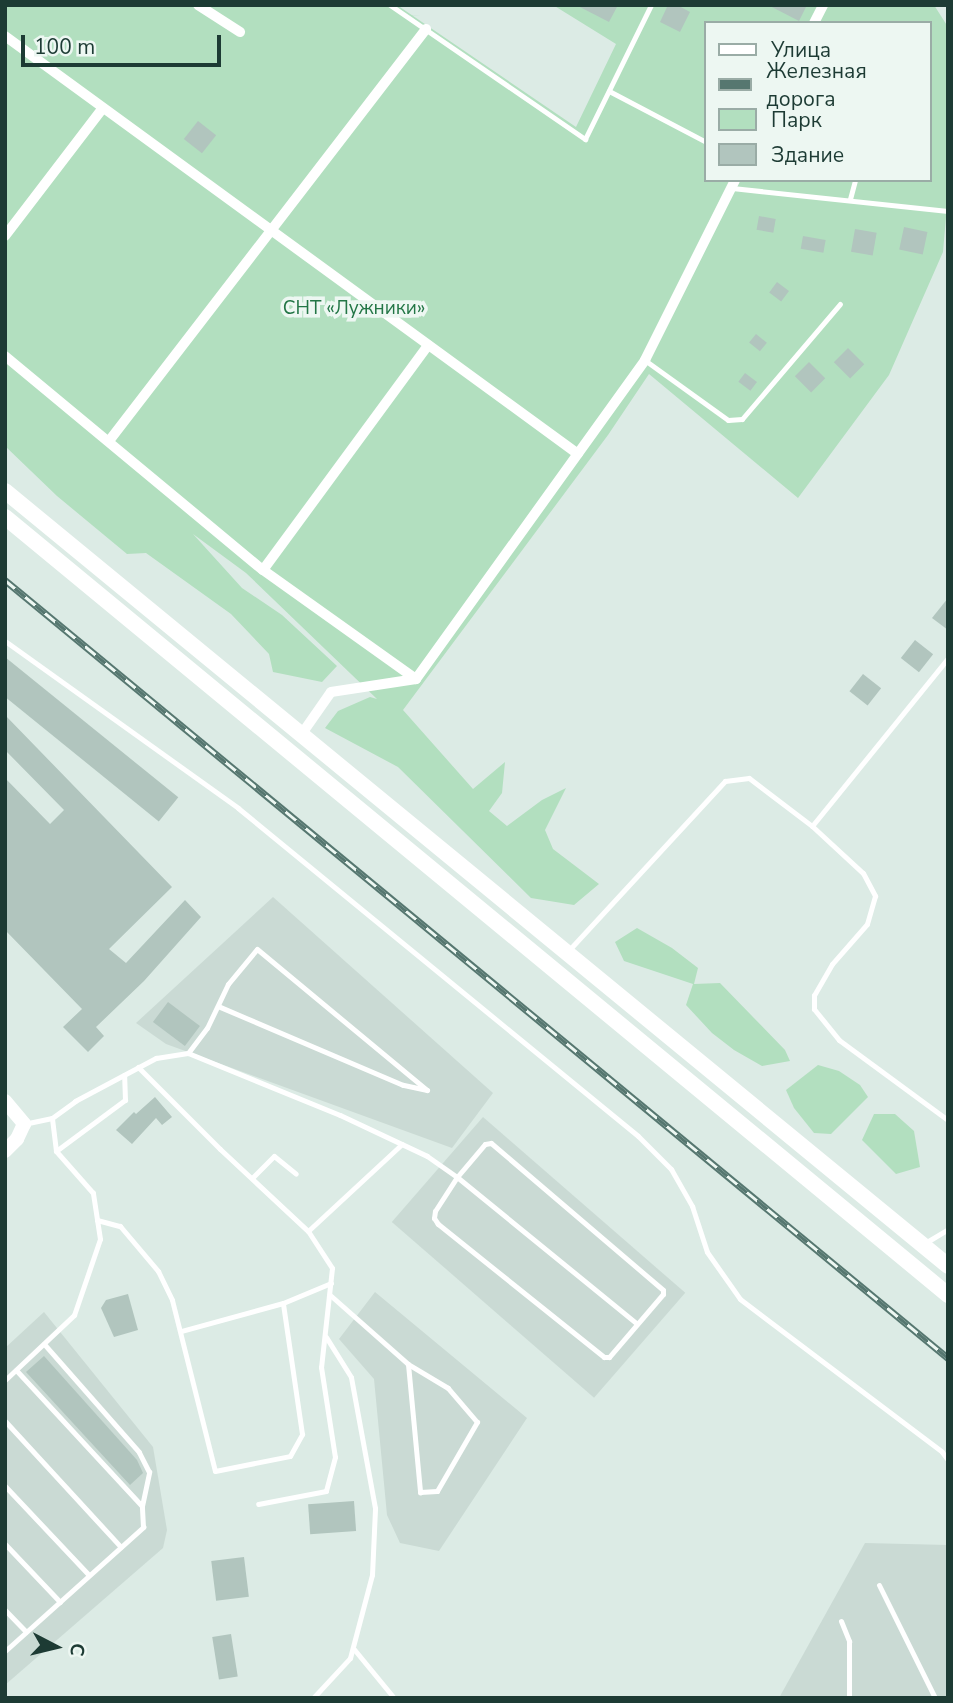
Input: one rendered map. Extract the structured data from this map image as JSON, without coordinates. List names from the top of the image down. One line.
{"parks":["СНТ «Лужники»"],"legend":["Улица","Железная дорога","Парк","Здание"],"scale_bar":"100 m","north":"right"}
